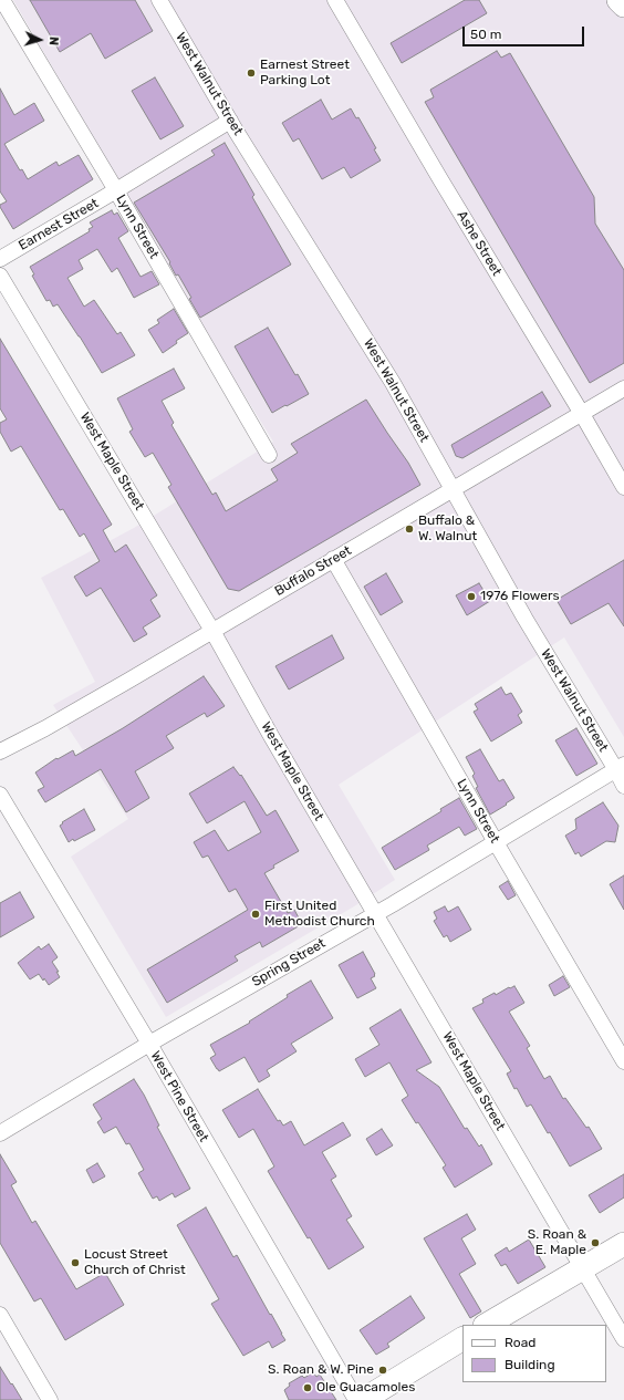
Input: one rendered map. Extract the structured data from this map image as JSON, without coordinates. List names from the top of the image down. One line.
{"streets":{"street":["West Walnut Street","Earnest Street","Lynn Street","Ashe Street","West Maple Street","Buffalo Street","Spring Street","West Pine Street"]},"crossings":[["West Walnut Street","Earnest Street"],["West Walnut Street","Buffalo Street"],["West Walnut Street","Spring Street"],["Earnest Street","Lynn Street"],["Lynn Street","Buffalo Street"],["Lynn Street","Spring Street"],["Ashe Street","Buffalo Street"],["West Maple Street","Buffalo Street"],["West Maple Street","Spring Street"],["Spring Street","West Pine Street"]],"places":["Earnest Street Parking Lot","Buffalo & W. Walnut","1976 Flowers","First United Methodist Church","S. Roan & E. Maple","Locust Street Church of Christ","S. Roan & W. Pine","Ole Guacamoles"],"legend":["Road","Building"],"scale_bar":"50 m","north":"right"}
